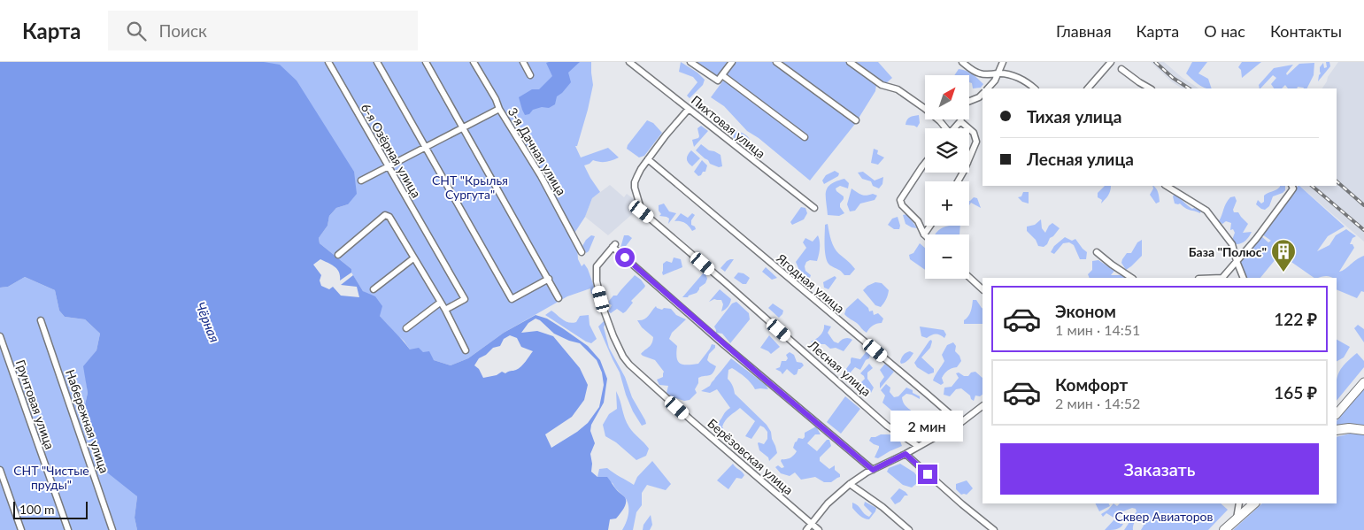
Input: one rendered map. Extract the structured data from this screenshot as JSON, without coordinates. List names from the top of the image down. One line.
{"streets":{"street":["Пихтовая улица","6-я Озёрная улица","3-я Дачная улица","Ягодная улица","Лесная улица","Грунтовая улица","Набережная улица","Берёзовская улица"]},"crossings":[["Ягодная улица","Лесная улица"]],"water":["Чёрная"],"parks":["CНТ \"Крылья Сургута\"","СНТ \"Чистые пруды\"","Сквер Авиаторов"],"places":{"building":["База \"Полюс\""]},"scale_bar":"100 m","north":"top right","page":{"header":"Карта","search":"Поиск","nav":["Главная","Карта","О нас","Контакты"],"map_buttons":["+","−"],"banner":["Тихая улица","Лесная улица"],"list":[{"name":"Эконом","note":"1 мин · 14:51","value":"122 ₽"},{"name":"Комфорт","note":"2 мин · 14:52","value":"165 ₽"}],"bubble":"2 мин","buttons":"Заказать","scale":"100 m"}}
